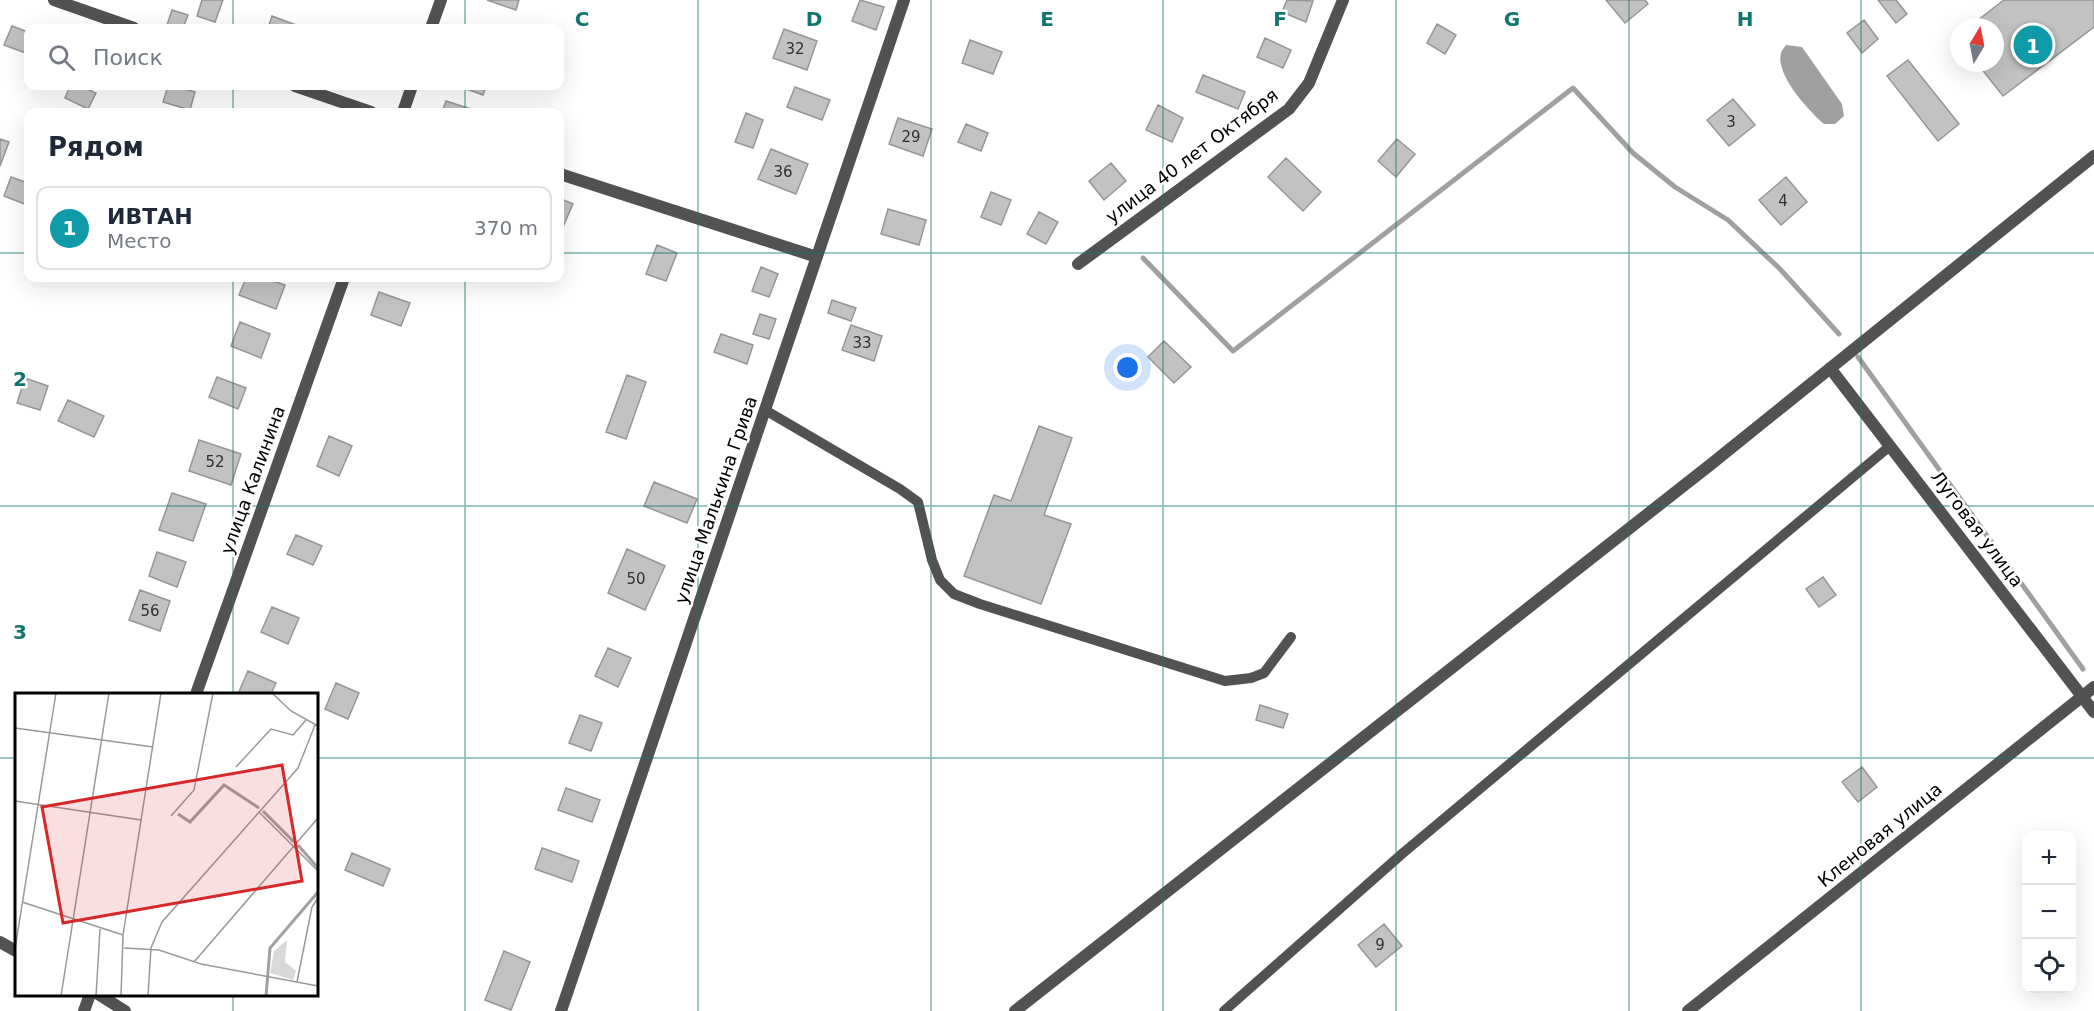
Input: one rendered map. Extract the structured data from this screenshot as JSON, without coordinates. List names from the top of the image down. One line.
{"streets":{"street":["улица 40 лет Октября","улица Калинина","улица Малькина Грива","Луговая улица","Кленовая улица"]},"crossings":[["Луговая улица","Кленовая улица"]],"house_numbers":["32","3","29","36","4","33","52","50","56","9"],"north":"top","page":{"pins":"1","search":"Поиск","heading":"Рядом","list":[{"mark":"1","name":"ИВТАН","note":"Место","value":"370 m"}],"map_buttons":["+","−"]},"grid":{"columns":["C","D","E","F","G","H"],"rows":["2","3"]}}
